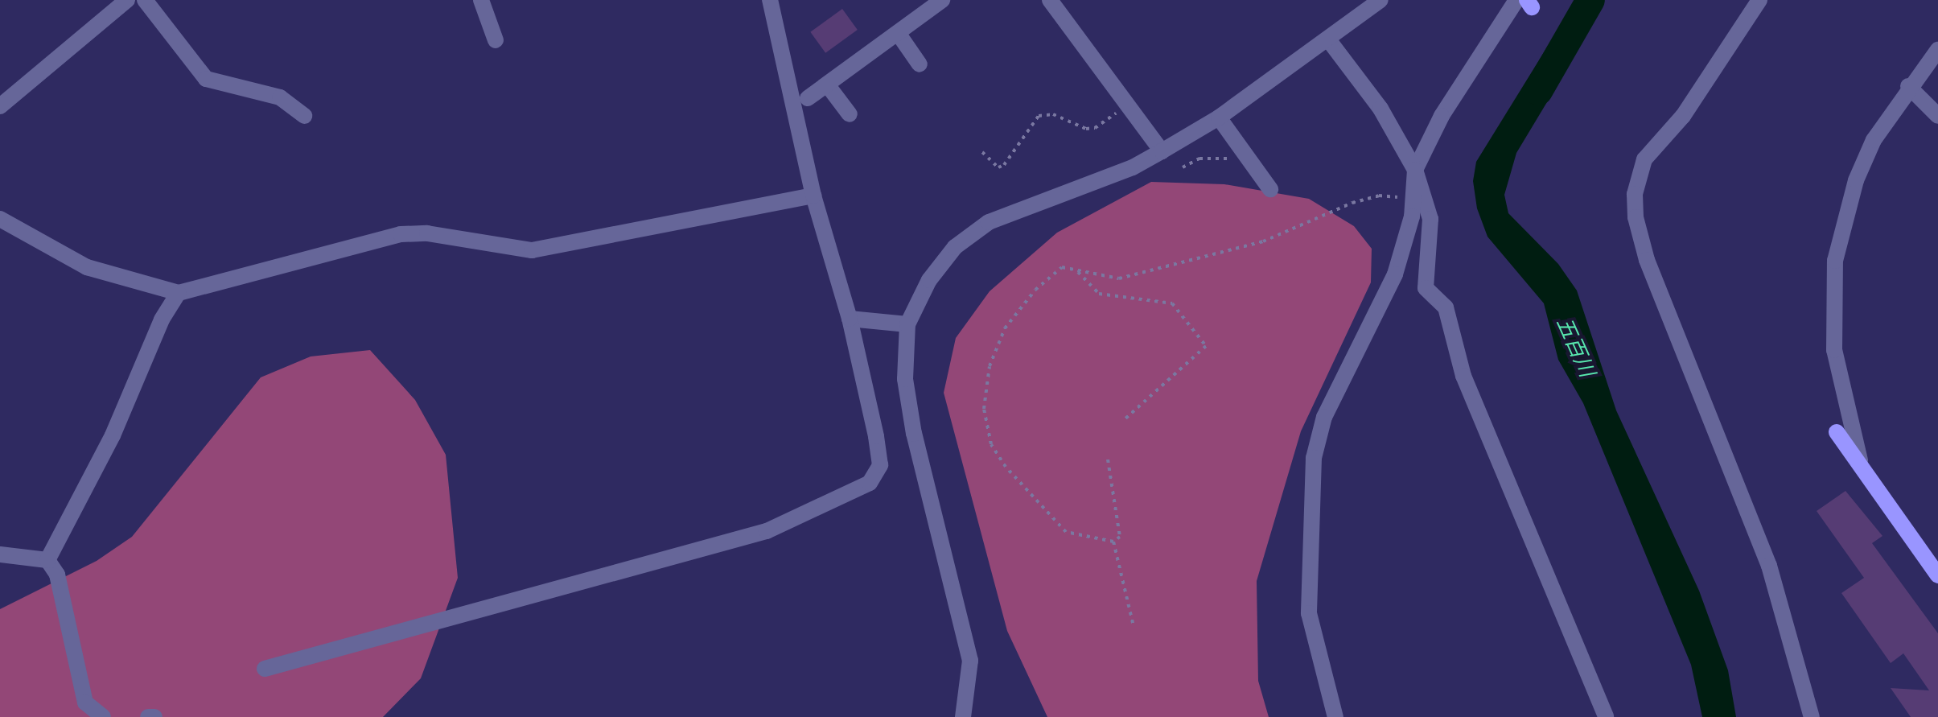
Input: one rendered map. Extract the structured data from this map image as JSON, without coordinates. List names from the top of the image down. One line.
{"water":["五百川"]}
